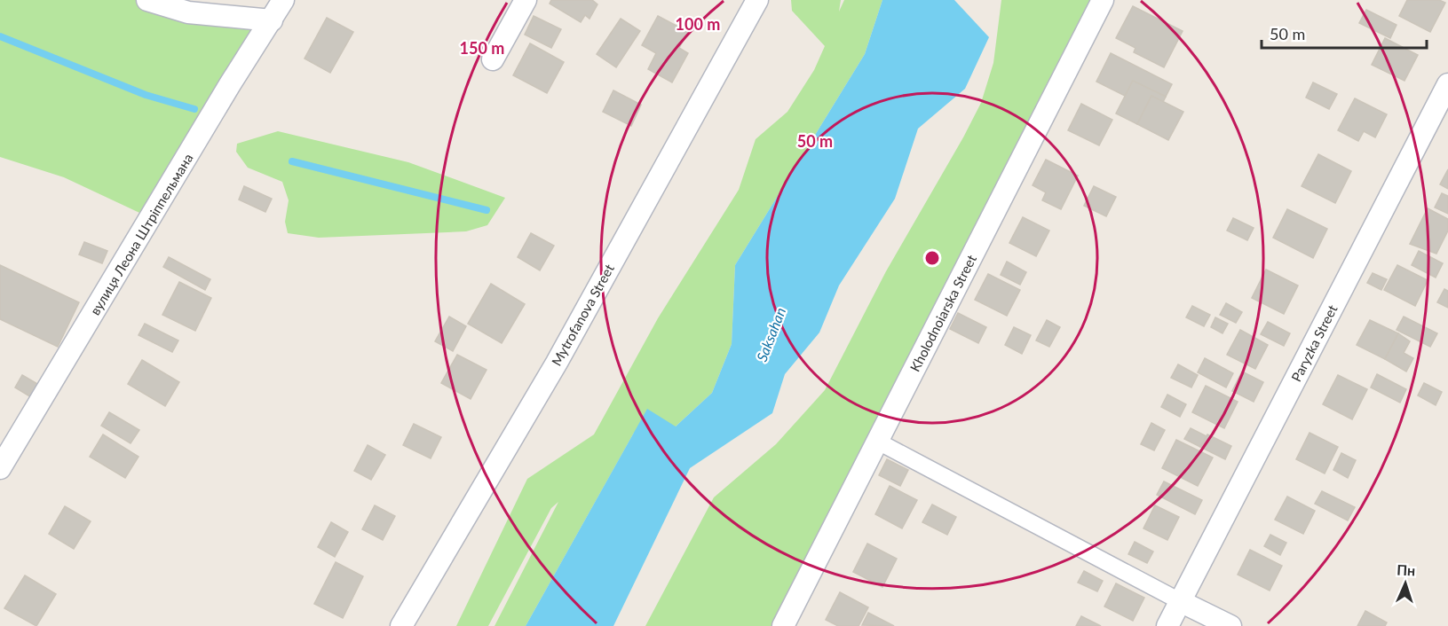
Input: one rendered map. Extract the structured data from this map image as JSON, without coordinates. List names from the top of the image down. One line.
{"streets":{"street":["вулиця Леона Штріппельмана","Kholodnoiarska Street","Mytrofanova Street","Paryzka Street"]},"water":["Saksahan"],"scale_bar":"50 m","north":"top","rings":["100 m","150 m","50 m"]}
